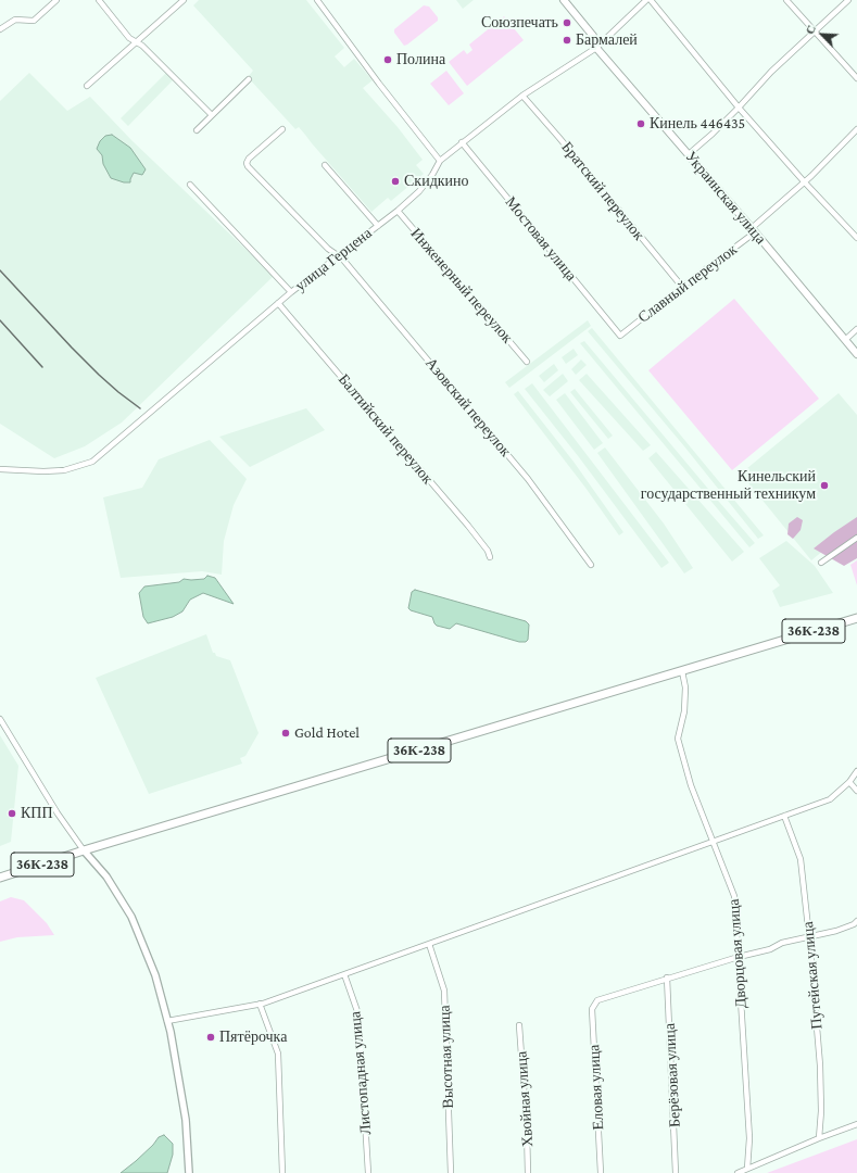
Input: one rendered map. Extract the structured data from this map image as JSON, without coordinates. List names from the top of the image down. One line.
{"streets":{"main road":["Украинская улица","36К-238"],"street":["Братский переулок","Мостовая улица","улица Герцена","Славный переулок","Инженерный переулок","Азовский переулок","Балтийский переулок","Дворцовая улица","Путейская улица","Высотная улица","Листопадная улица","Берёзовая улица","Еловая улица","Хвойная улица"]},"crossings":[["Братский переулок","улица Герцена"],["Братский переулок","Славный переулок"],["Украинская улица","улица Герцена"],["Украинская улица","Славный переулок"],["Мостовая улица","улица Герцена"],["Мостовая улица","Славный переулок"],["улица Герцена","Инженерный переулок"],["улица Герцена","Азовский переулок"],["улица Герцена","Балтийский переулок"],["36К-238","Дворцовая улица"],["Берёзовая улица","Еловая улица"]],"places":["Союзпечать","Бармалей","Полина","Кинель 446435","Скидкино","Кинельский государственный техникум","Gold Hotel","КПП","Пятёрочка"],"north":"top left"}
